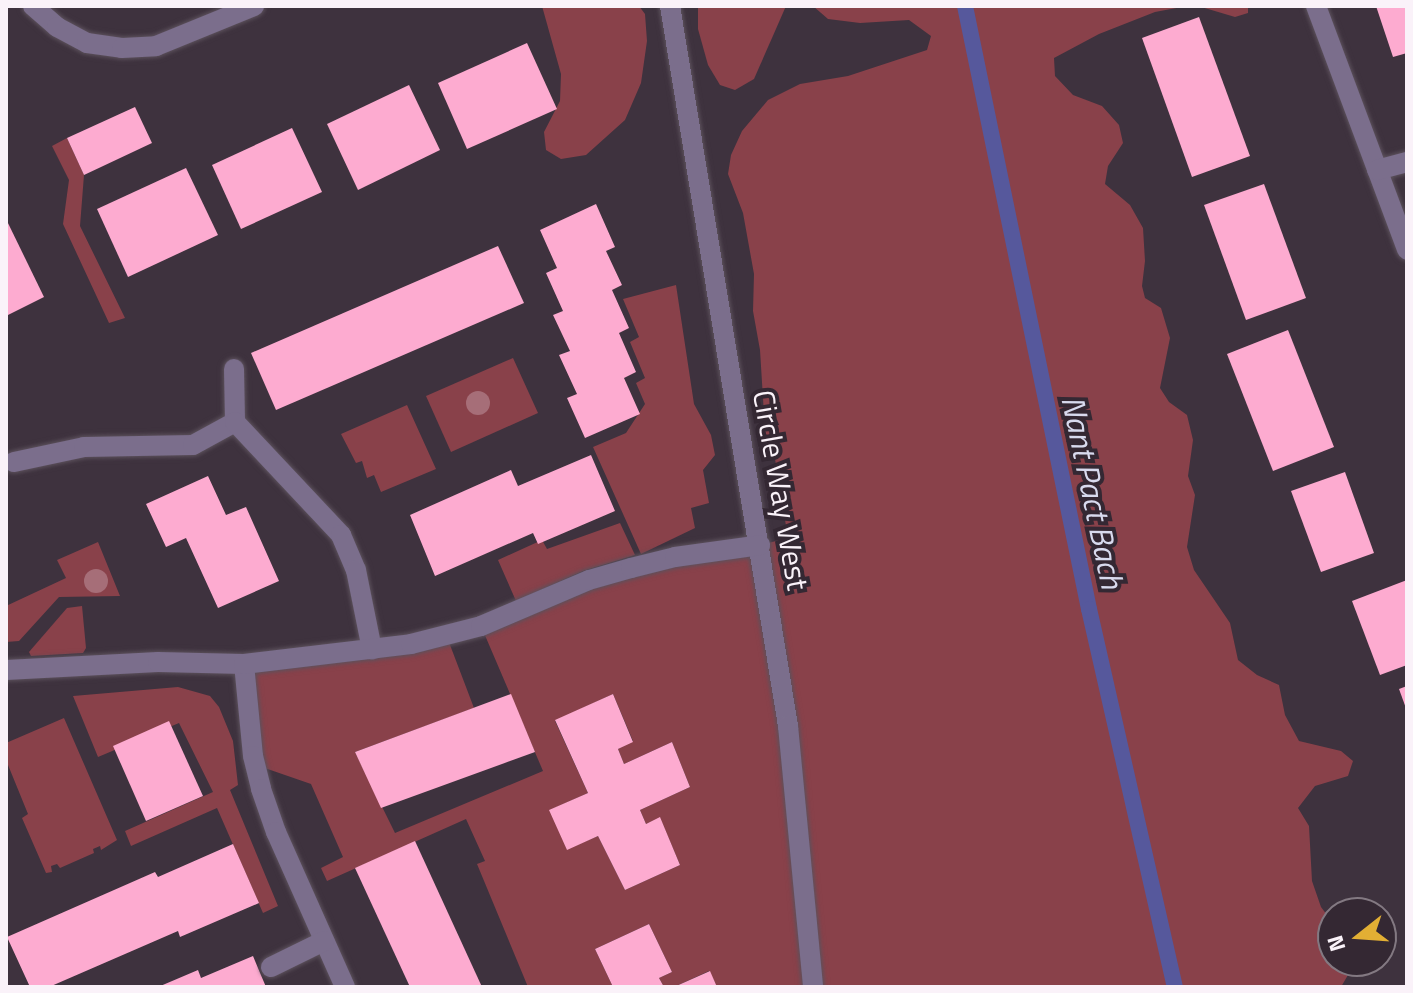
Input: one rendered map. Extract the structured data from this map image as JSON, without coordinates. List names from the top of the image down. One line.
{"streets":{"street":["Circle Way West"]},"water":["Nant Pact Bach"],"north":"left"}
